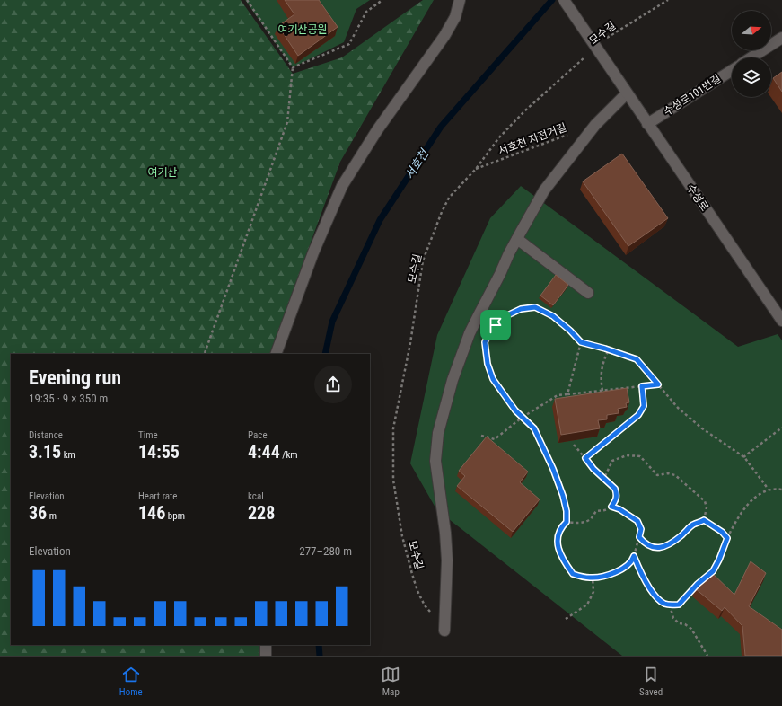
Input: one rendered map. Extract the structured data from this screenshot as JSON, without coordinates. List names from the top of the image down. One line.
{"streets":{"street":["수성로101번길","수성로"],"path":["모수길","서호천 자전거길"]},"crossings":[["모수길","서호천 자전거길"],["수성로101번길","수성로"]],"water":["서호천"],"parks":["여기산공원","여기산"],"north":"right","page":{"heading":["Evening run","19:35 · 9 × 350 m"],"stats":[["Distance","3.15 km"],["Time","14:55"],["Pace","4:44 /km"],["Elevation","36 m"],["Heart rate","146 bpm"],["kcal","228"]],"chart":["Elevation","277–280 m"],"tabs":["Home","Map","Saved"]}}
